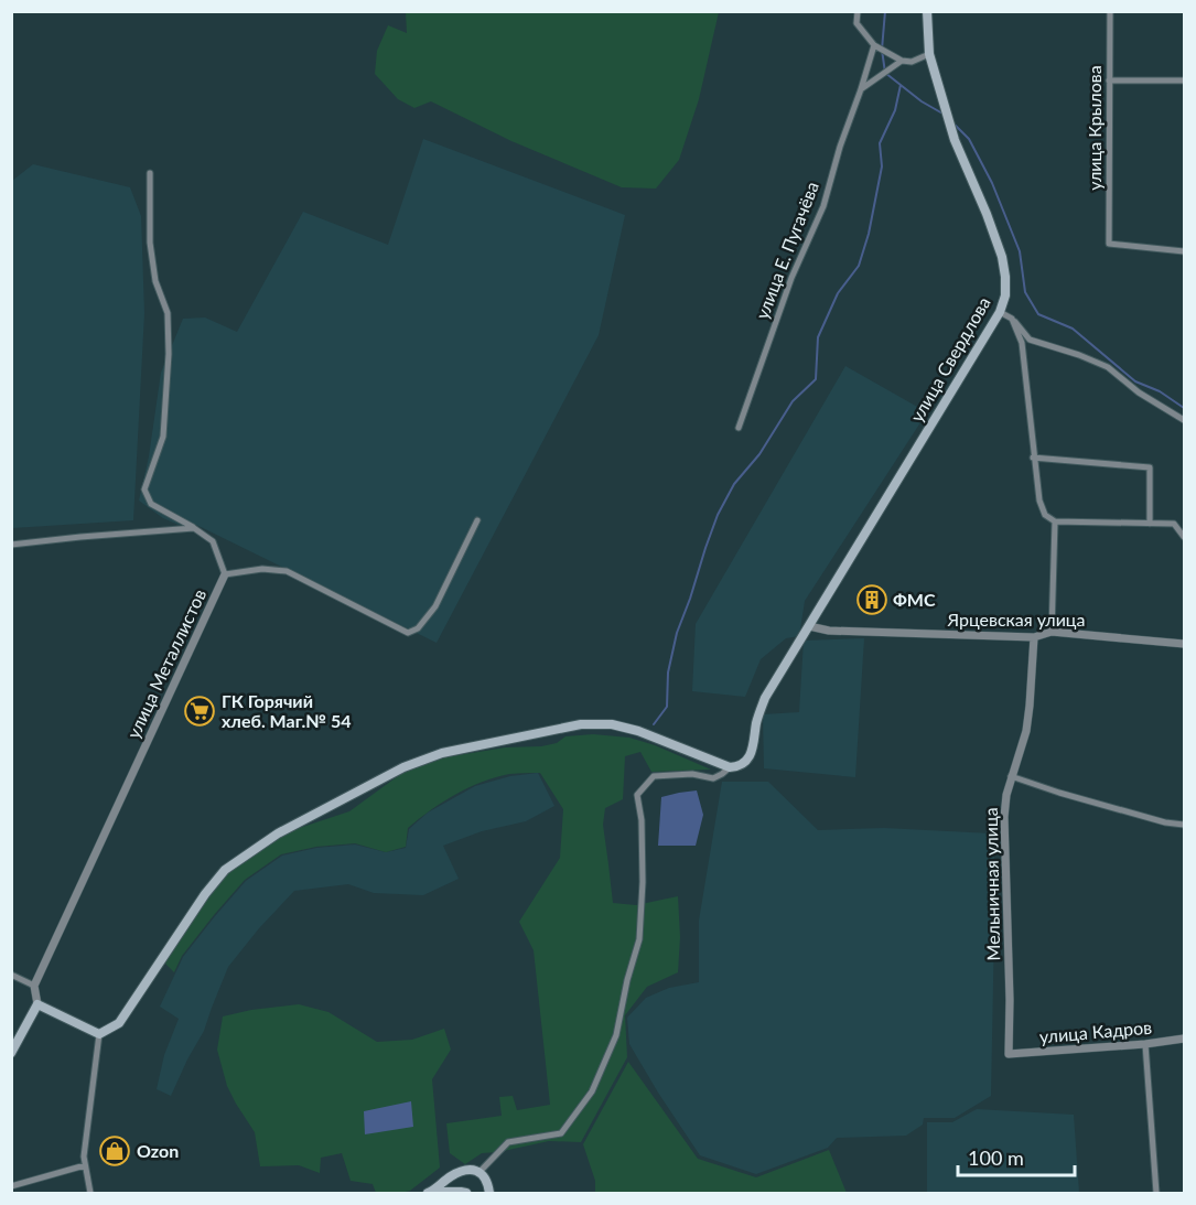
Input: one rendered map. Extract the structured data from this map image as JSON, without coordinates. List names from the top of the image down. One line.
{"streets":{"main road":["улица Свердлова"],"street":["улица Крылова","улица Е. Пугачёва","Ярцевская улица","улица Металлистов","Мельничная улица","улица Кадров"]},"crossings":[["улица Свердлова","Ярцевская улица"],["Ярцевская улица","Мельничная улица"],["Мельничная улица","улица Кадров"]],"places":{"building":["ФМС"],"supermarket":["ГК Горячий хлеб. Маг.№ 54"],"shop":["Ozon"]},"scale_bar":"100 m"}
